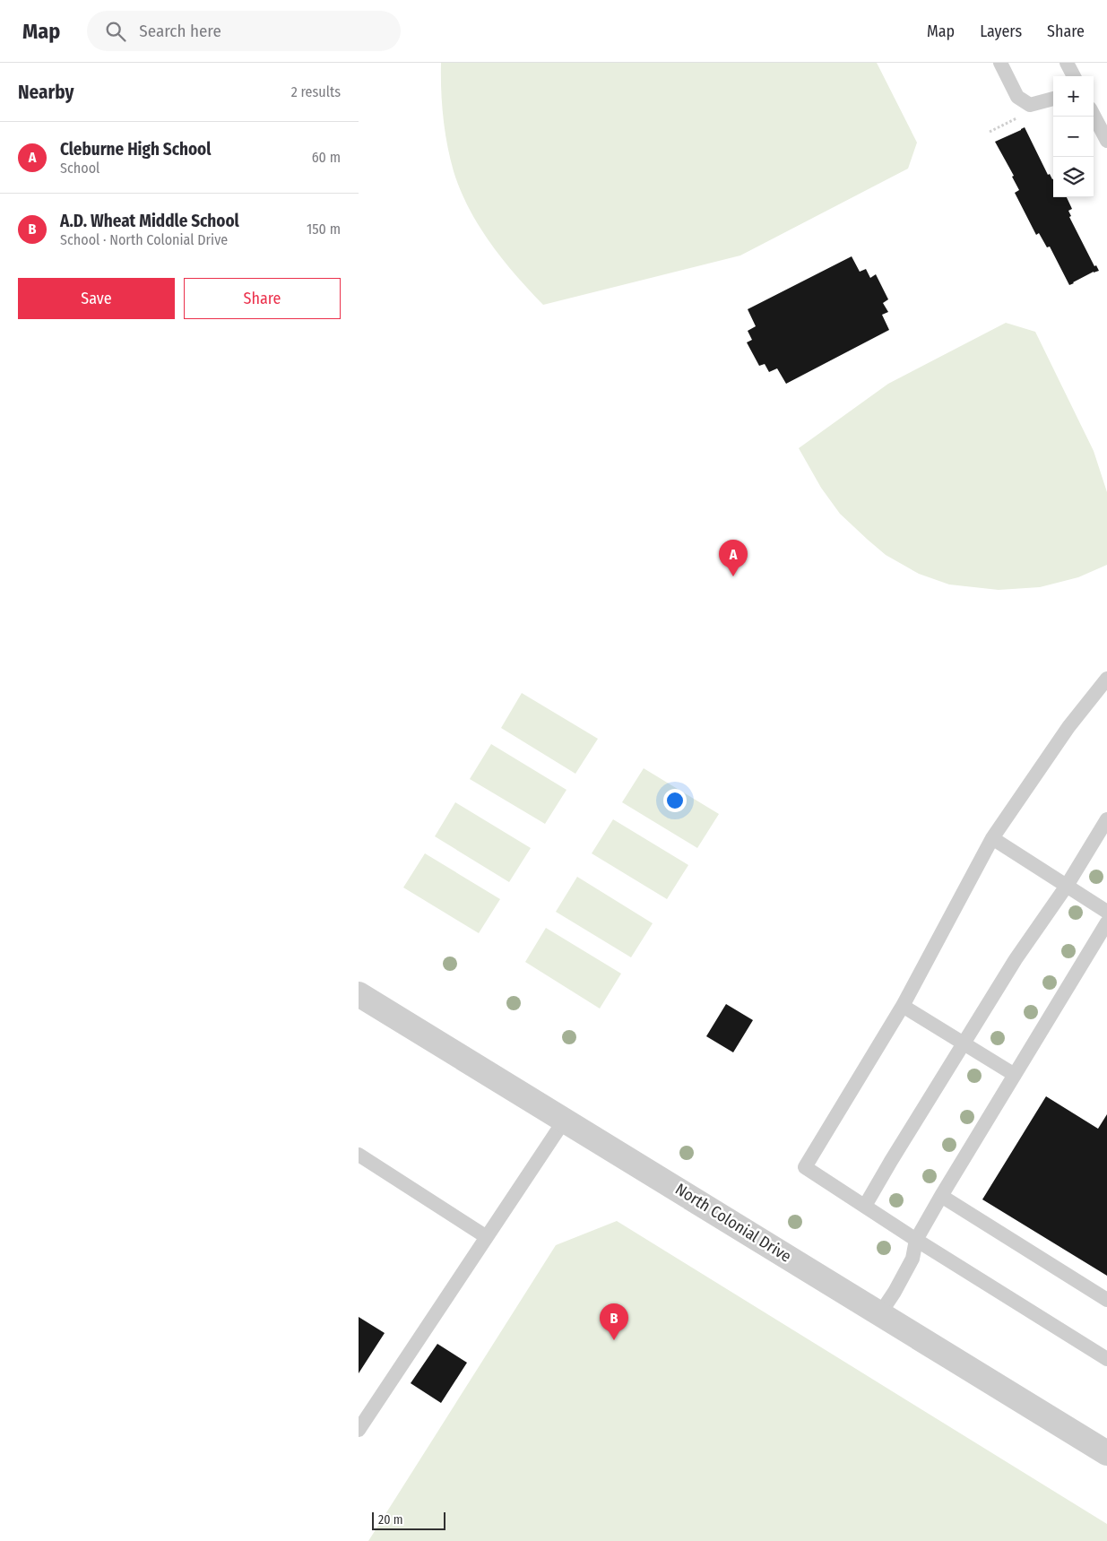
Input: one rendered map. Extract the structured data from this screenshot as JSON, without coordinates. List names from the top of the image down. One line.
{"streets":{"street":["North Colonial Drive"]},"scale_bar":"20 m","page":{"header":"Map","search":"Search here","nav":["Map","Layers","Share"],"heading":["Nearby","2 results"],"map_buttons":["+","−"],"list":[{"mark":"A","name":"Cleburne High School","note":"School","value":"60 m"},{"mark":"B","name":"A.D. Wheat Middle School","note":"School · North Colonial Drive","value":"150 m"}],"buttons":["Save","Share"],"pins":["A","B"],"scale":"20 m"}}
